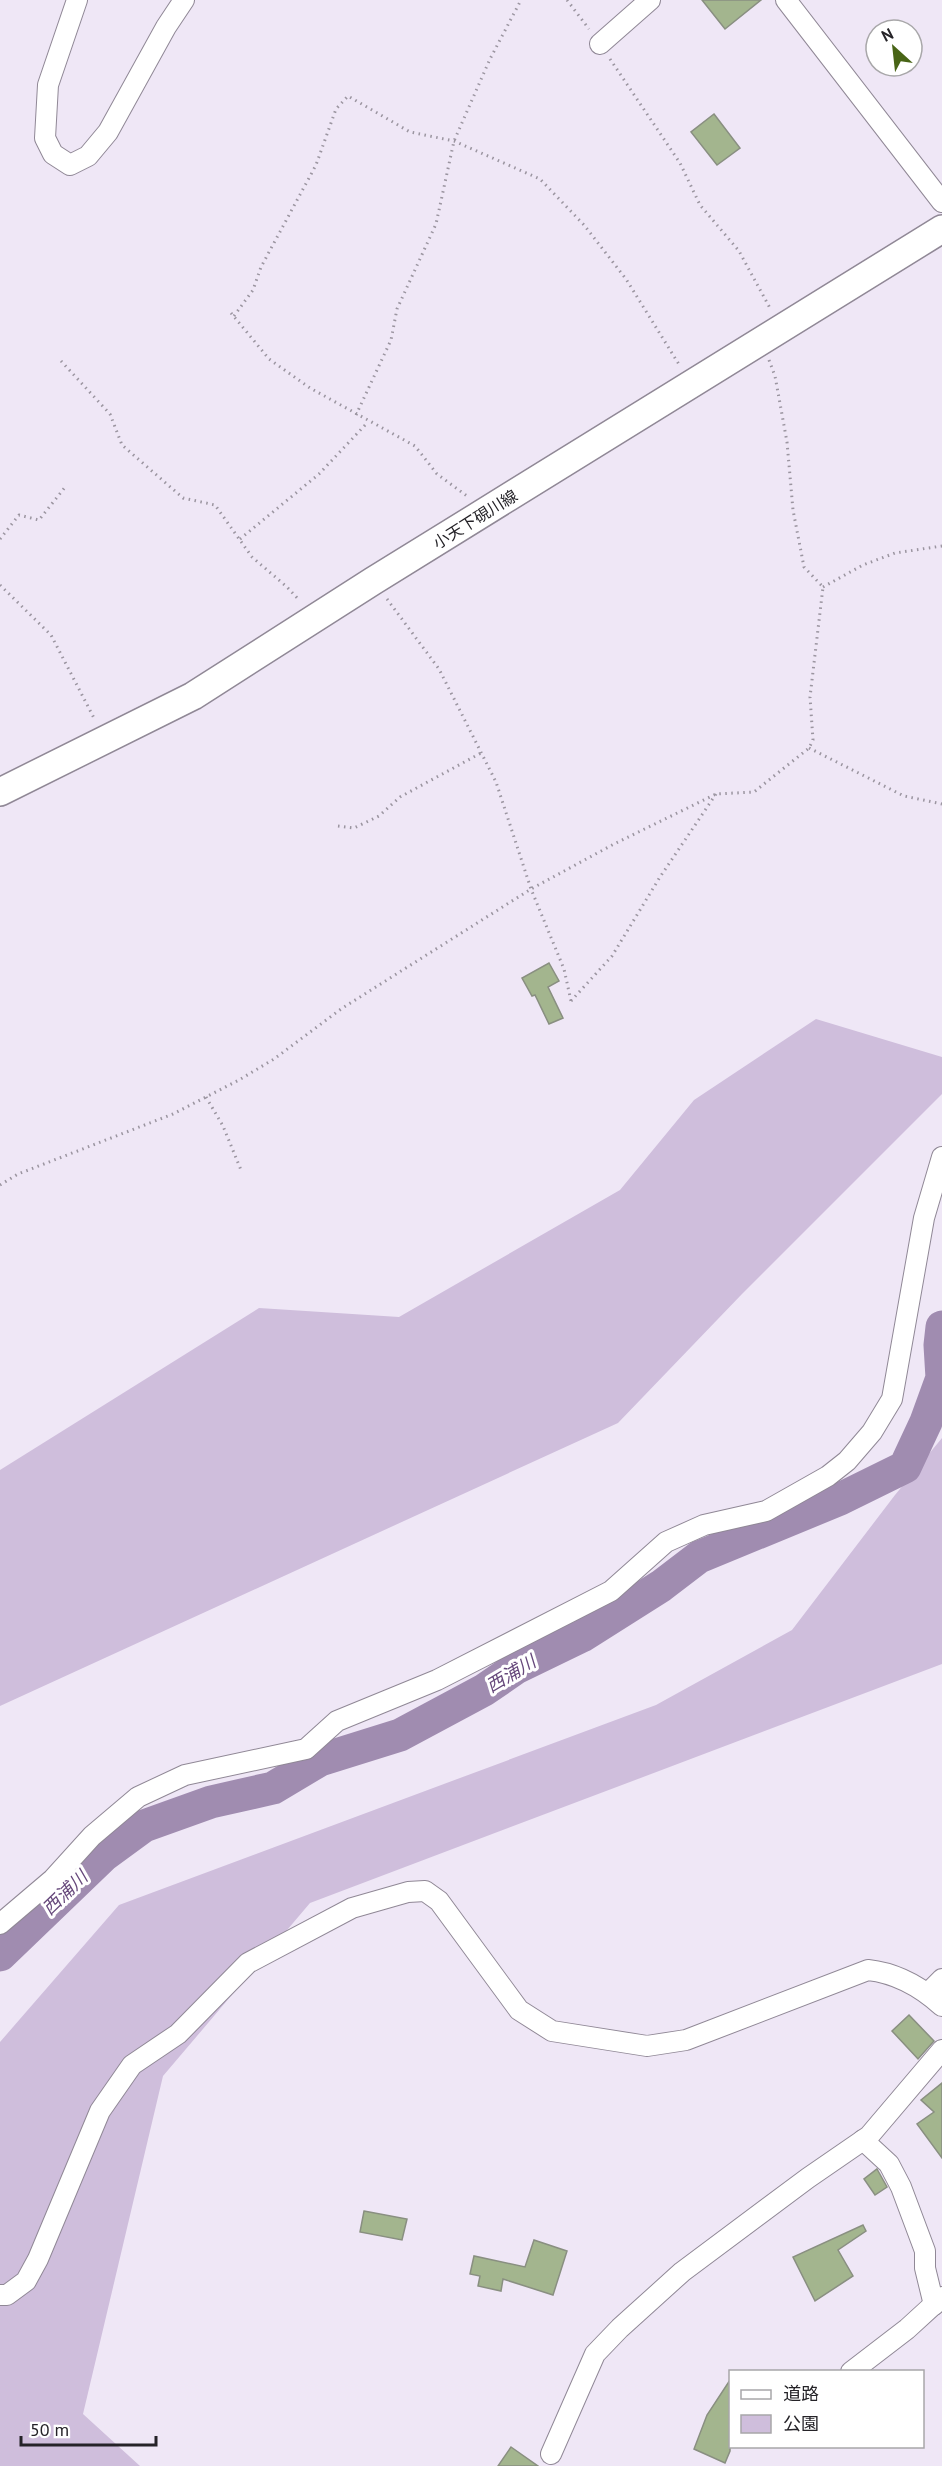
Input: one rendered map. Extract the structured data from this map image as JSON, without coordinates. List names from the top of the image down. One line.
{"streets":{"main road":["小天下硯川線"]},"water":["西浦川"],"legend":["道路","公園"],"scale_bar":"50 m","north":"top left"}
